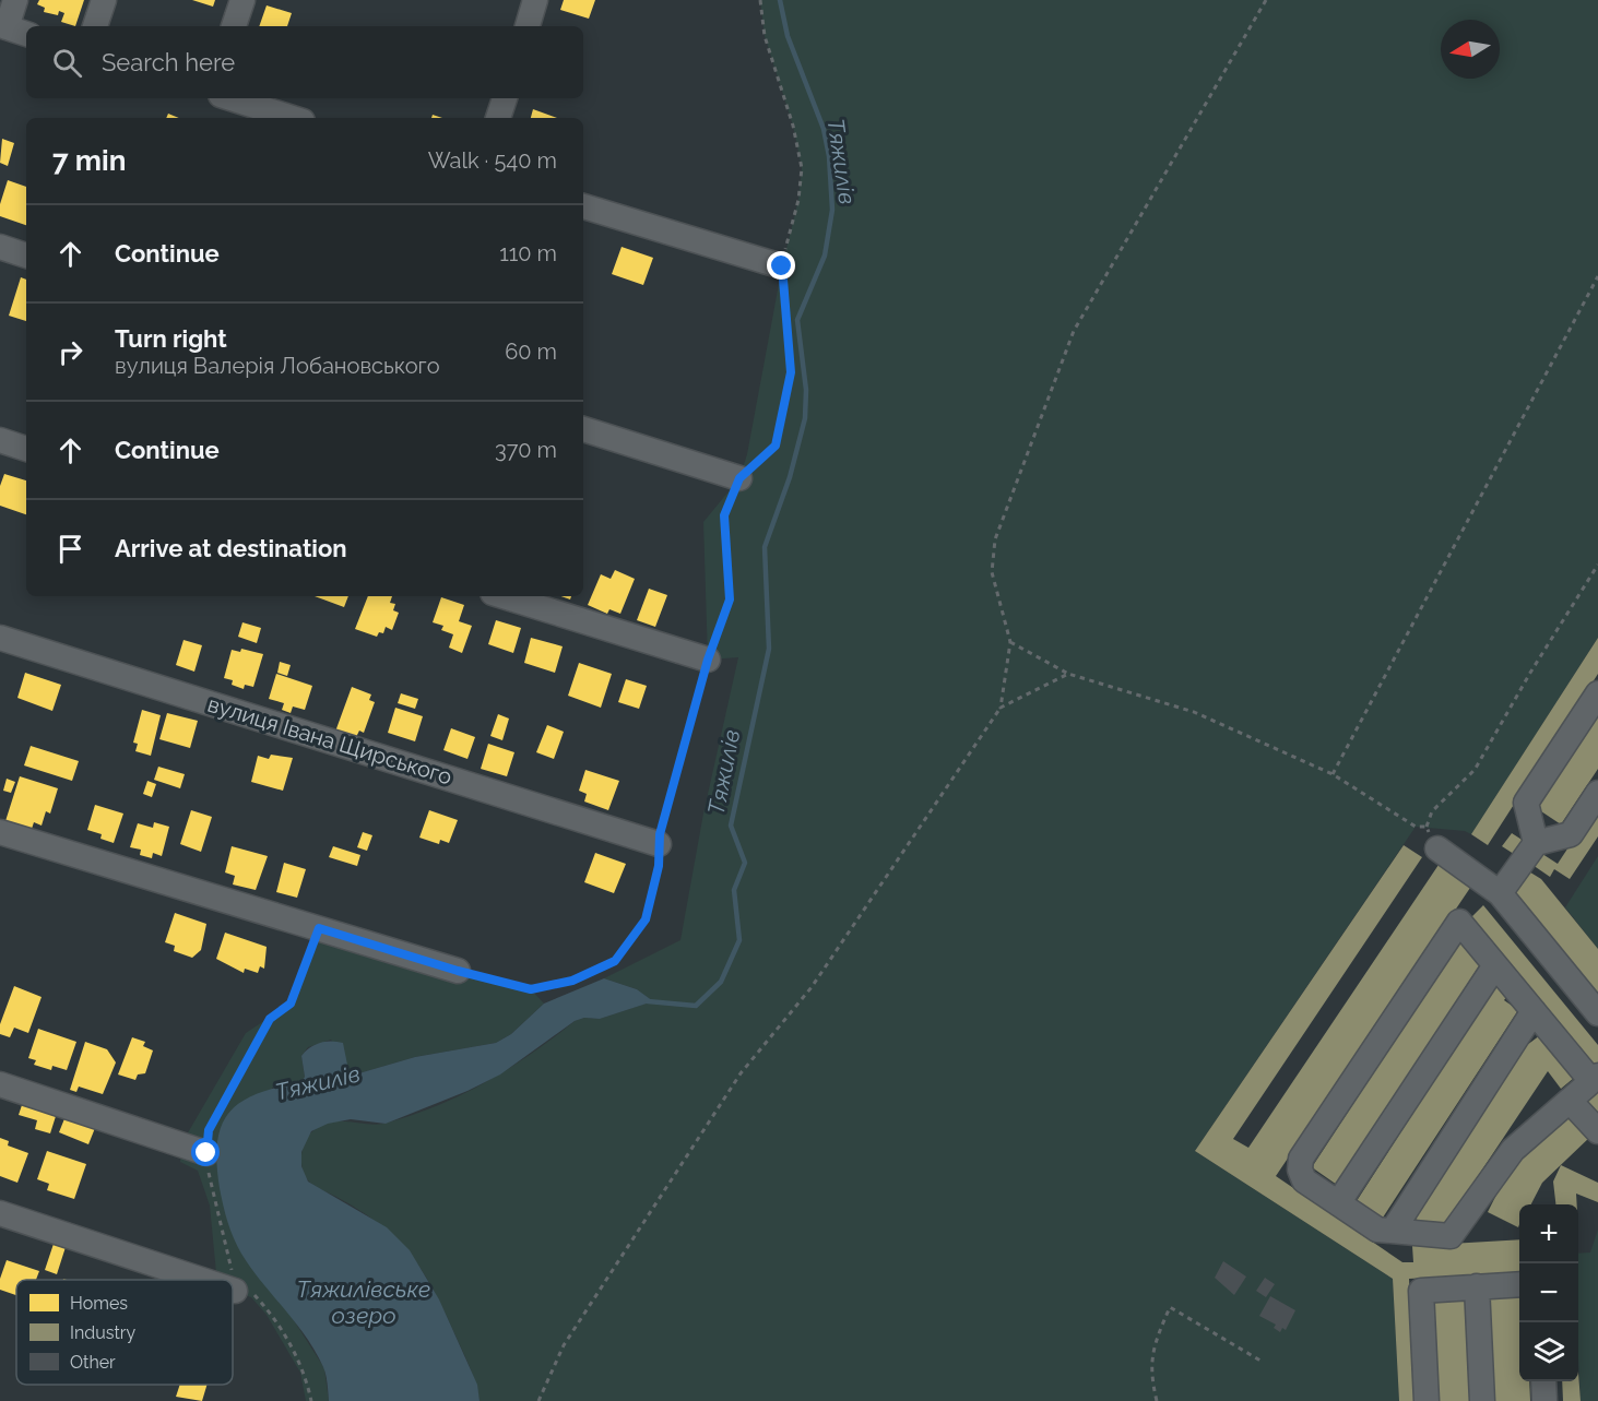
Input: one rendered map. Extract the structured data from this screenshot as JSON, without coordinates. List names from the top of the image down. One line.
{"streets":{"street":["вулиця Івана Щирського"]},"water":["Тяжилів","Тяжилівське озеро"],"legend":["Homes","Industry","Other"],"north":"left","page":{"search":"Search here","heading":["7 min","Walk · 540 m"],"list":[["Continue","110 m"],["Turn right","вулиця Валерія Лобановського","60 m"],["Continue","370 m"],"Arrive at destination"],"map_buttons":["+","−"]}}
